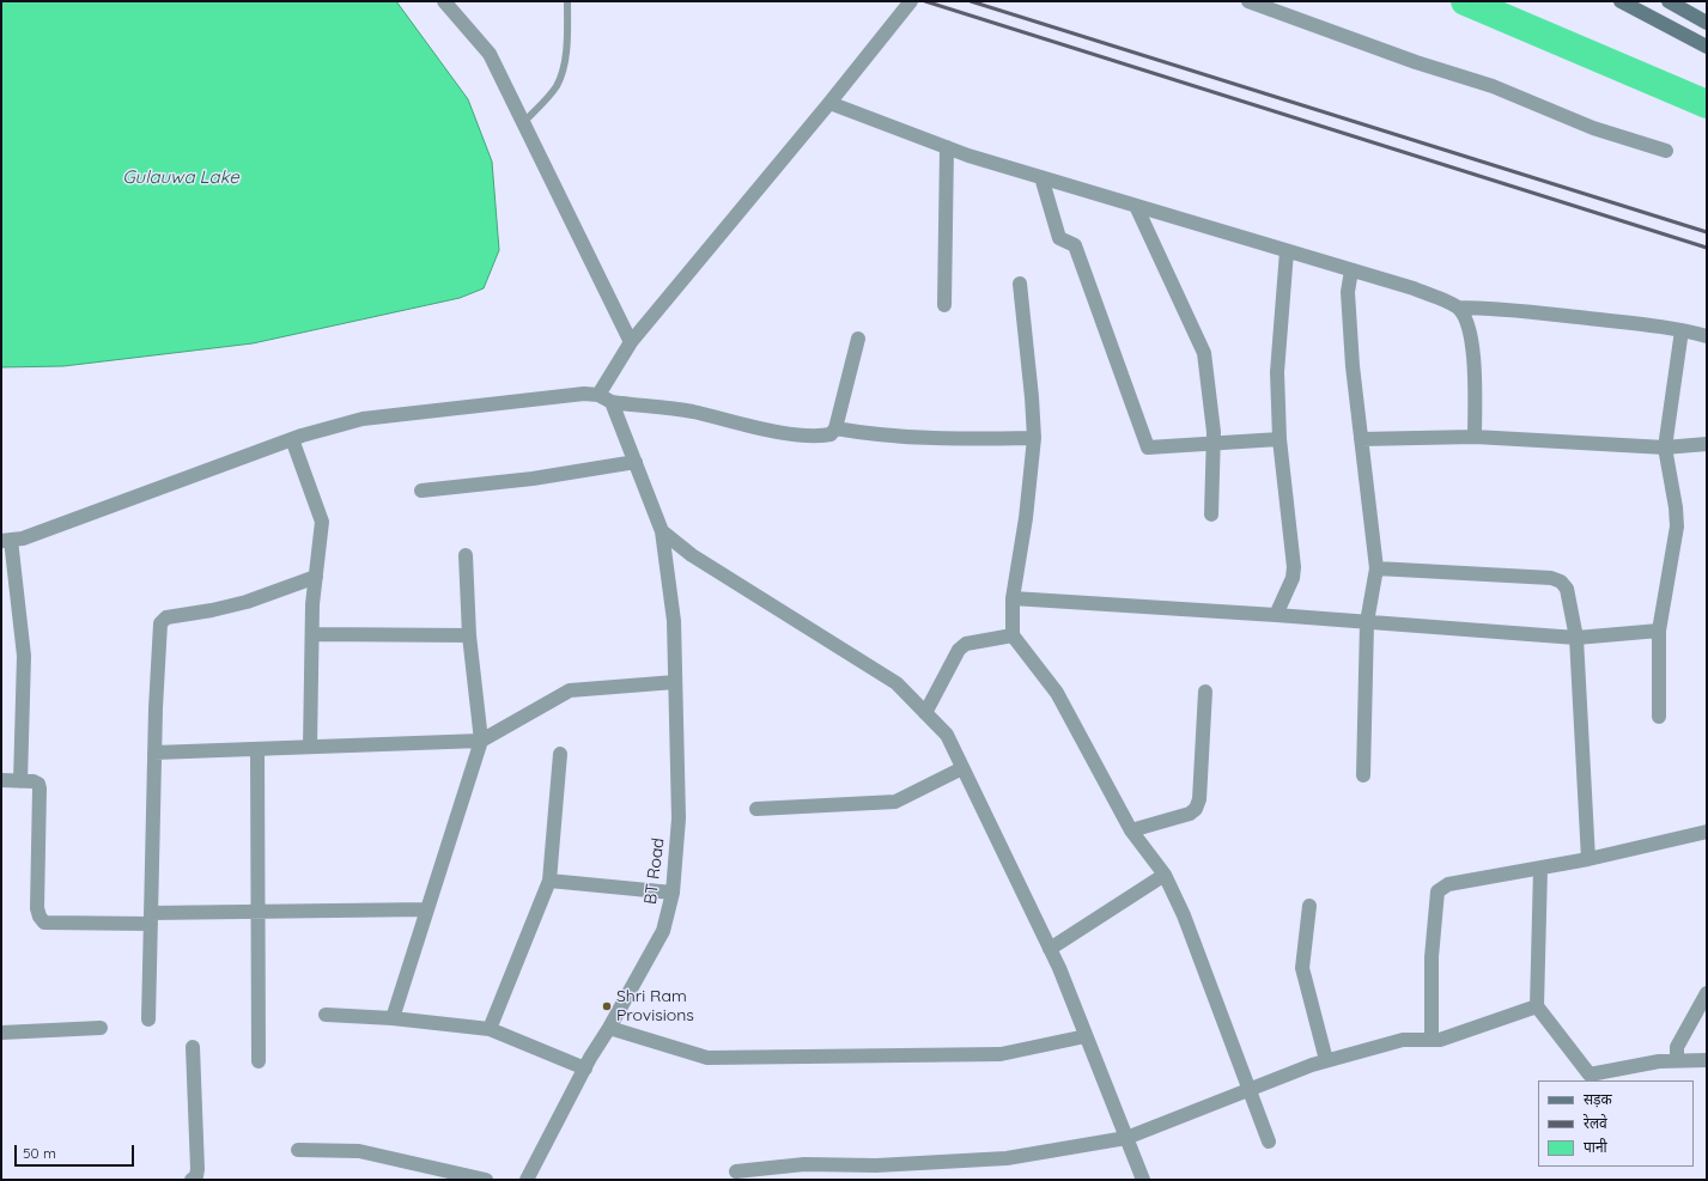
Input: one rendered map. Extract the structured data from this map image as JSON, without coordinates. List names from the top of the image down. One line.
{"streets":{"street":["BT Road"]},"water":["Gulauwa Lake"],"places":["Shri Ram Provisions"],"legend":["सड़क","रेलवे","पानी"],"scale_bar":"50 m"}
